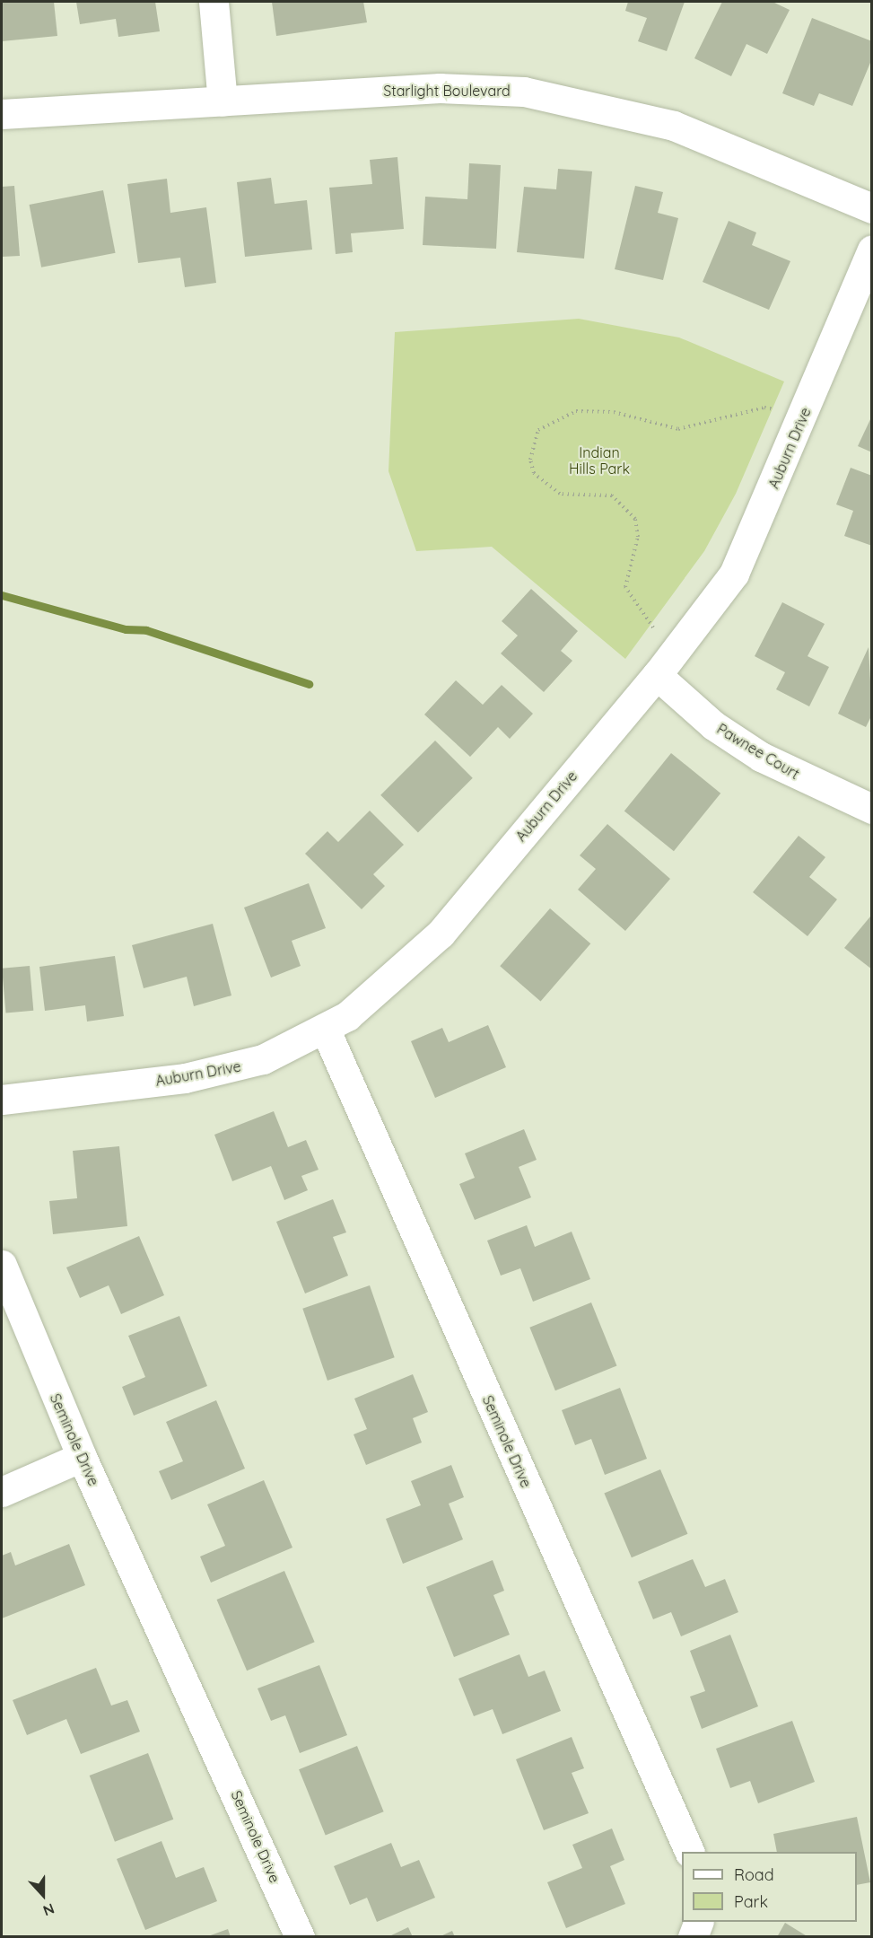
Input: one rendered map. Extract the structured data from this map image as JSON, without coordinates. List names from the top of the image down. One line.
{"streets":{"street":["Starlight Boulevard","Auburn Drive","Pawnee Court","Seminole Drive"]},"crossings":[["Auburn Drive","Pawnee Court"],["Auburn Drive","Seminole Drive"]],"parks":["Indian Hills Park"],"legend":["Road","Park"],"north":"bottom"}
